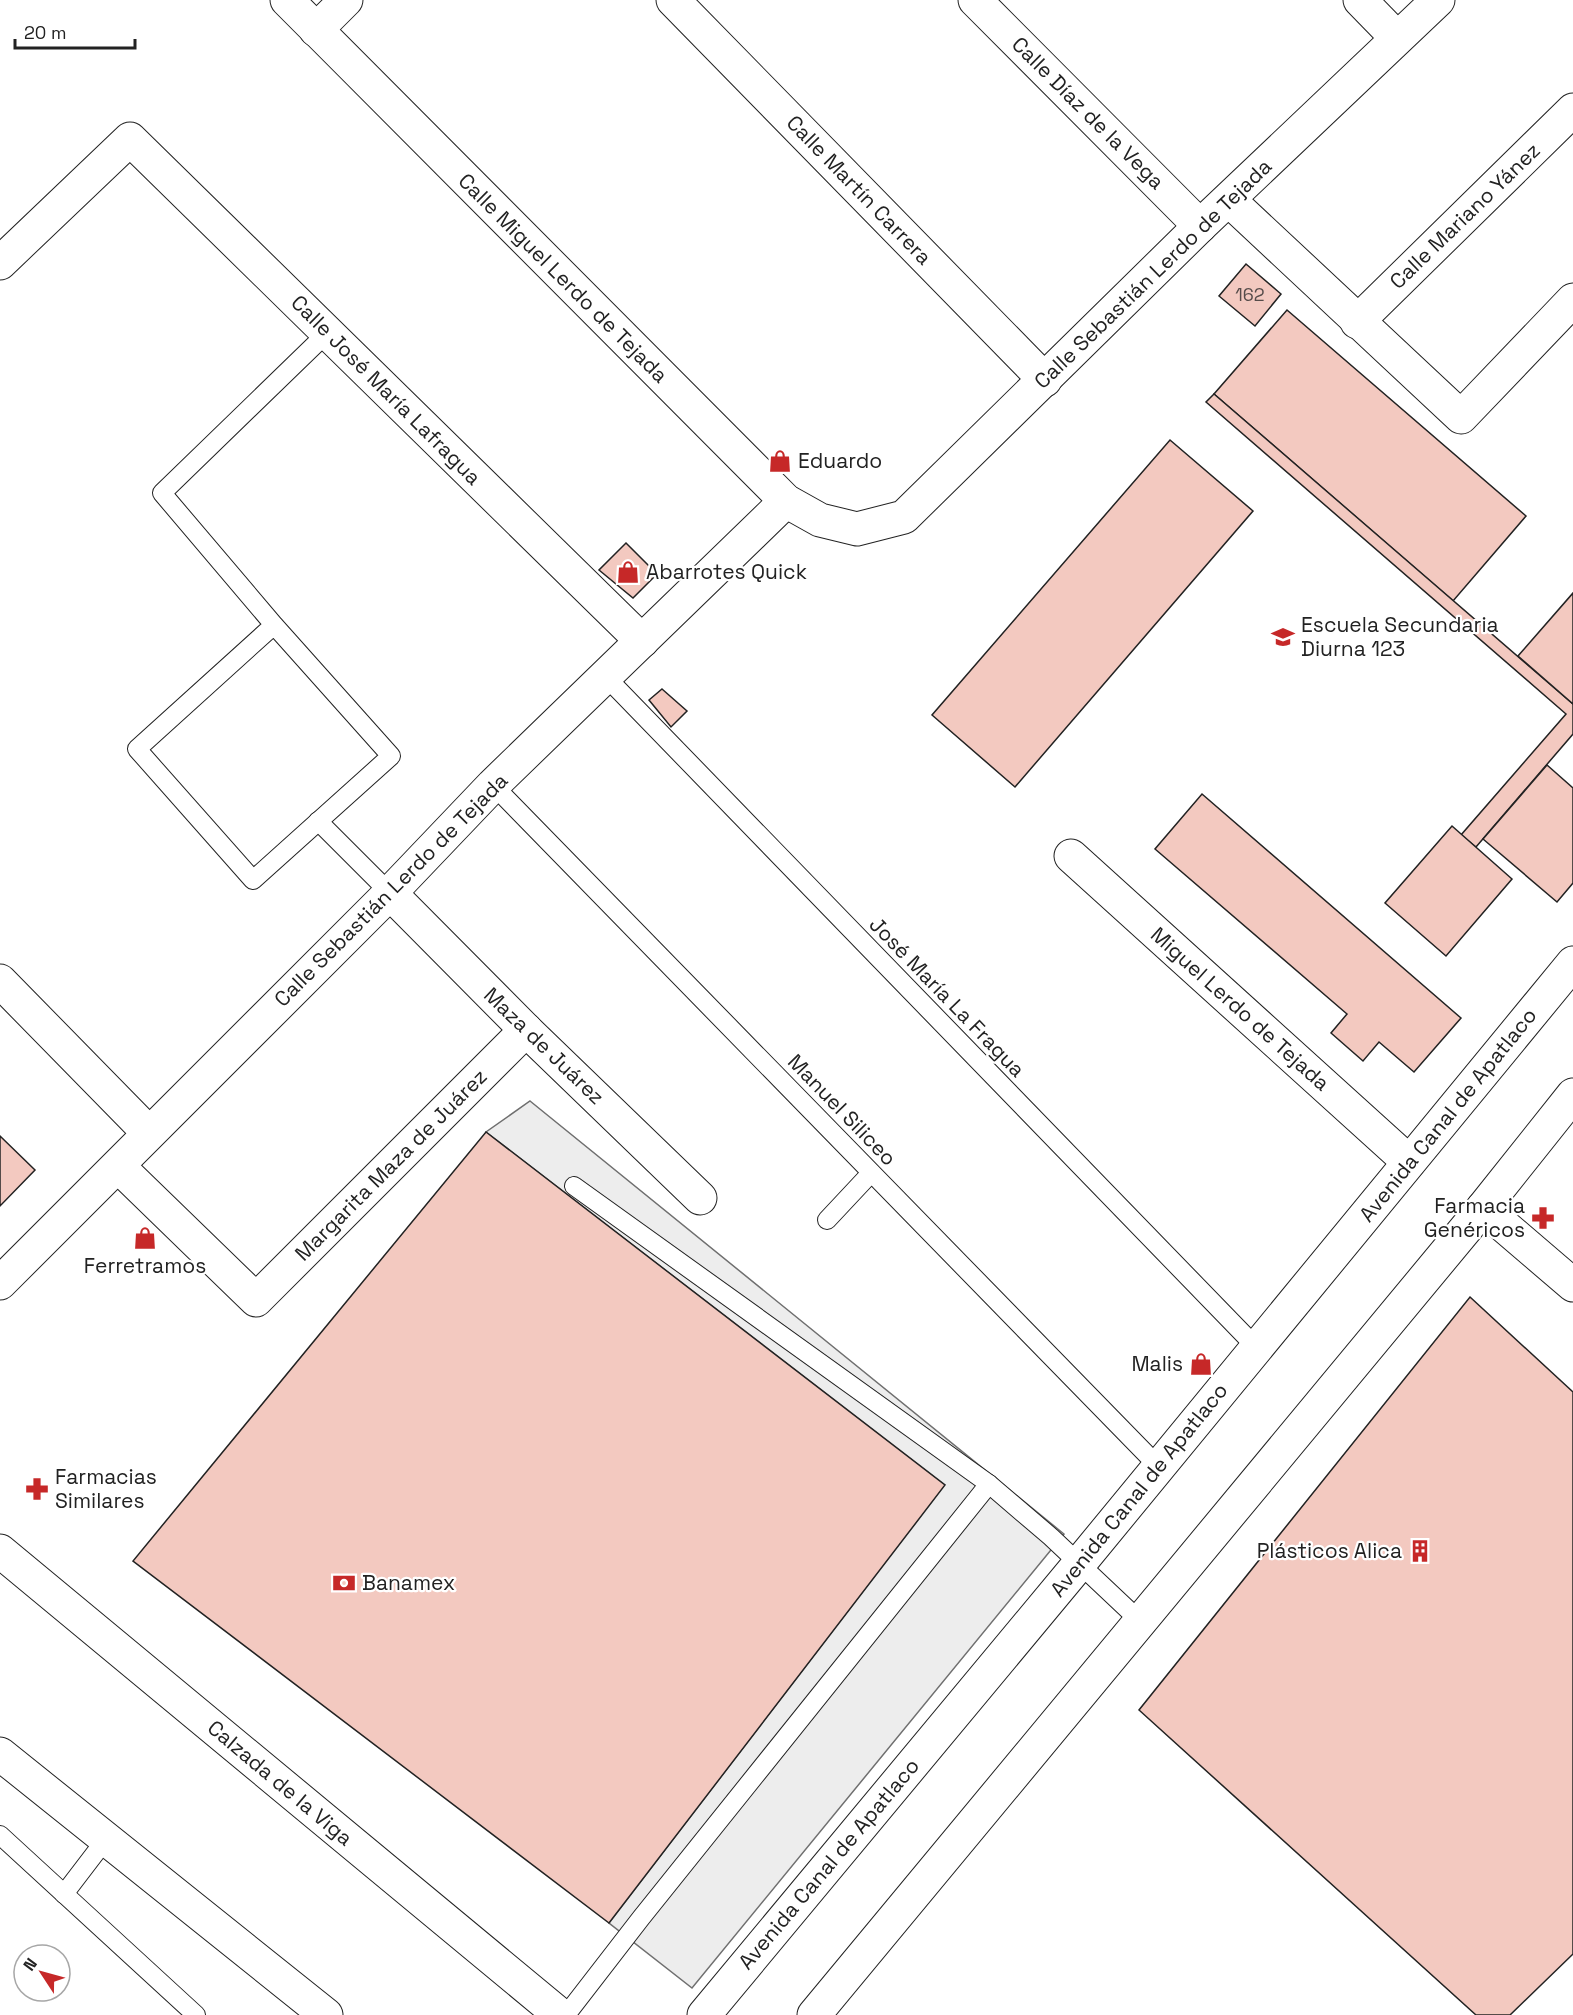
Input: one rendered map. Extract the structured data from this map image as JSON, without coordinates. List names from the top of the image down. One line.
{"streets":{"street":["Calle Díaz de la Vega","Calle Martín Carrera","Calle Mariano Yánez","Calle Sebastián Lerdo de Tejada","Calle Miguel Lerdo de Tejada","Calle José María Lafragua","Miguel Lerdo de Tejada","Maza de Juárez","Avenida Canal de Apatlaco","Margarita Maza de Juárez","Calzada de la Viga"],"lane":["José María La Fragua","Manuel Siliceo"]},"crossings":[["Calle Díaz de la Vega","Calle Sebastián Lerdo de Tejada"],["Calle Martín Carrera","Calle Sebastián Lerdo de Tejada"],["Calle Sebastián Lerdo de Tejada","Calle Miguel Lerdo de Tejada"],["Calle Sebastián Lerdo de Tejada","Calle José María Lafragua"],["Calle Sebastián Lerdo de Tejada","José María La Fragua"],["Calle Sebastián Lerdo de Tejada","Maza de Juárez"],["Calle Sebastián Lerdo de Tejada","Manuel Siliceo"],["Calle Sebastián Lerdo de Tejada","Margarita Maza de Juárez"],["José María La Fragua","Avenida Canal de Apatlaco"],["Miguel Lerdo de Tejada","Avenida Canal de Apatlaco"],["Maza de Juárez","Margarita Maza de Juárez"],["Manuel Siliceo","Avenida Canal de Apatlaco"]],"places":{"shop":["Eduardo","Abarrotes Quick","Ferretramos","Malis"],"school or university":["Escuela Secundaria Diurna 123"],"pharmacy":["Farmacia Genéricos","Farmacias Similares"],"building":["Plásticos Alica"],"bank":["Banamex"]},"house_numbers":["162"],"scale_bar":"20 m","north":"top left"}
